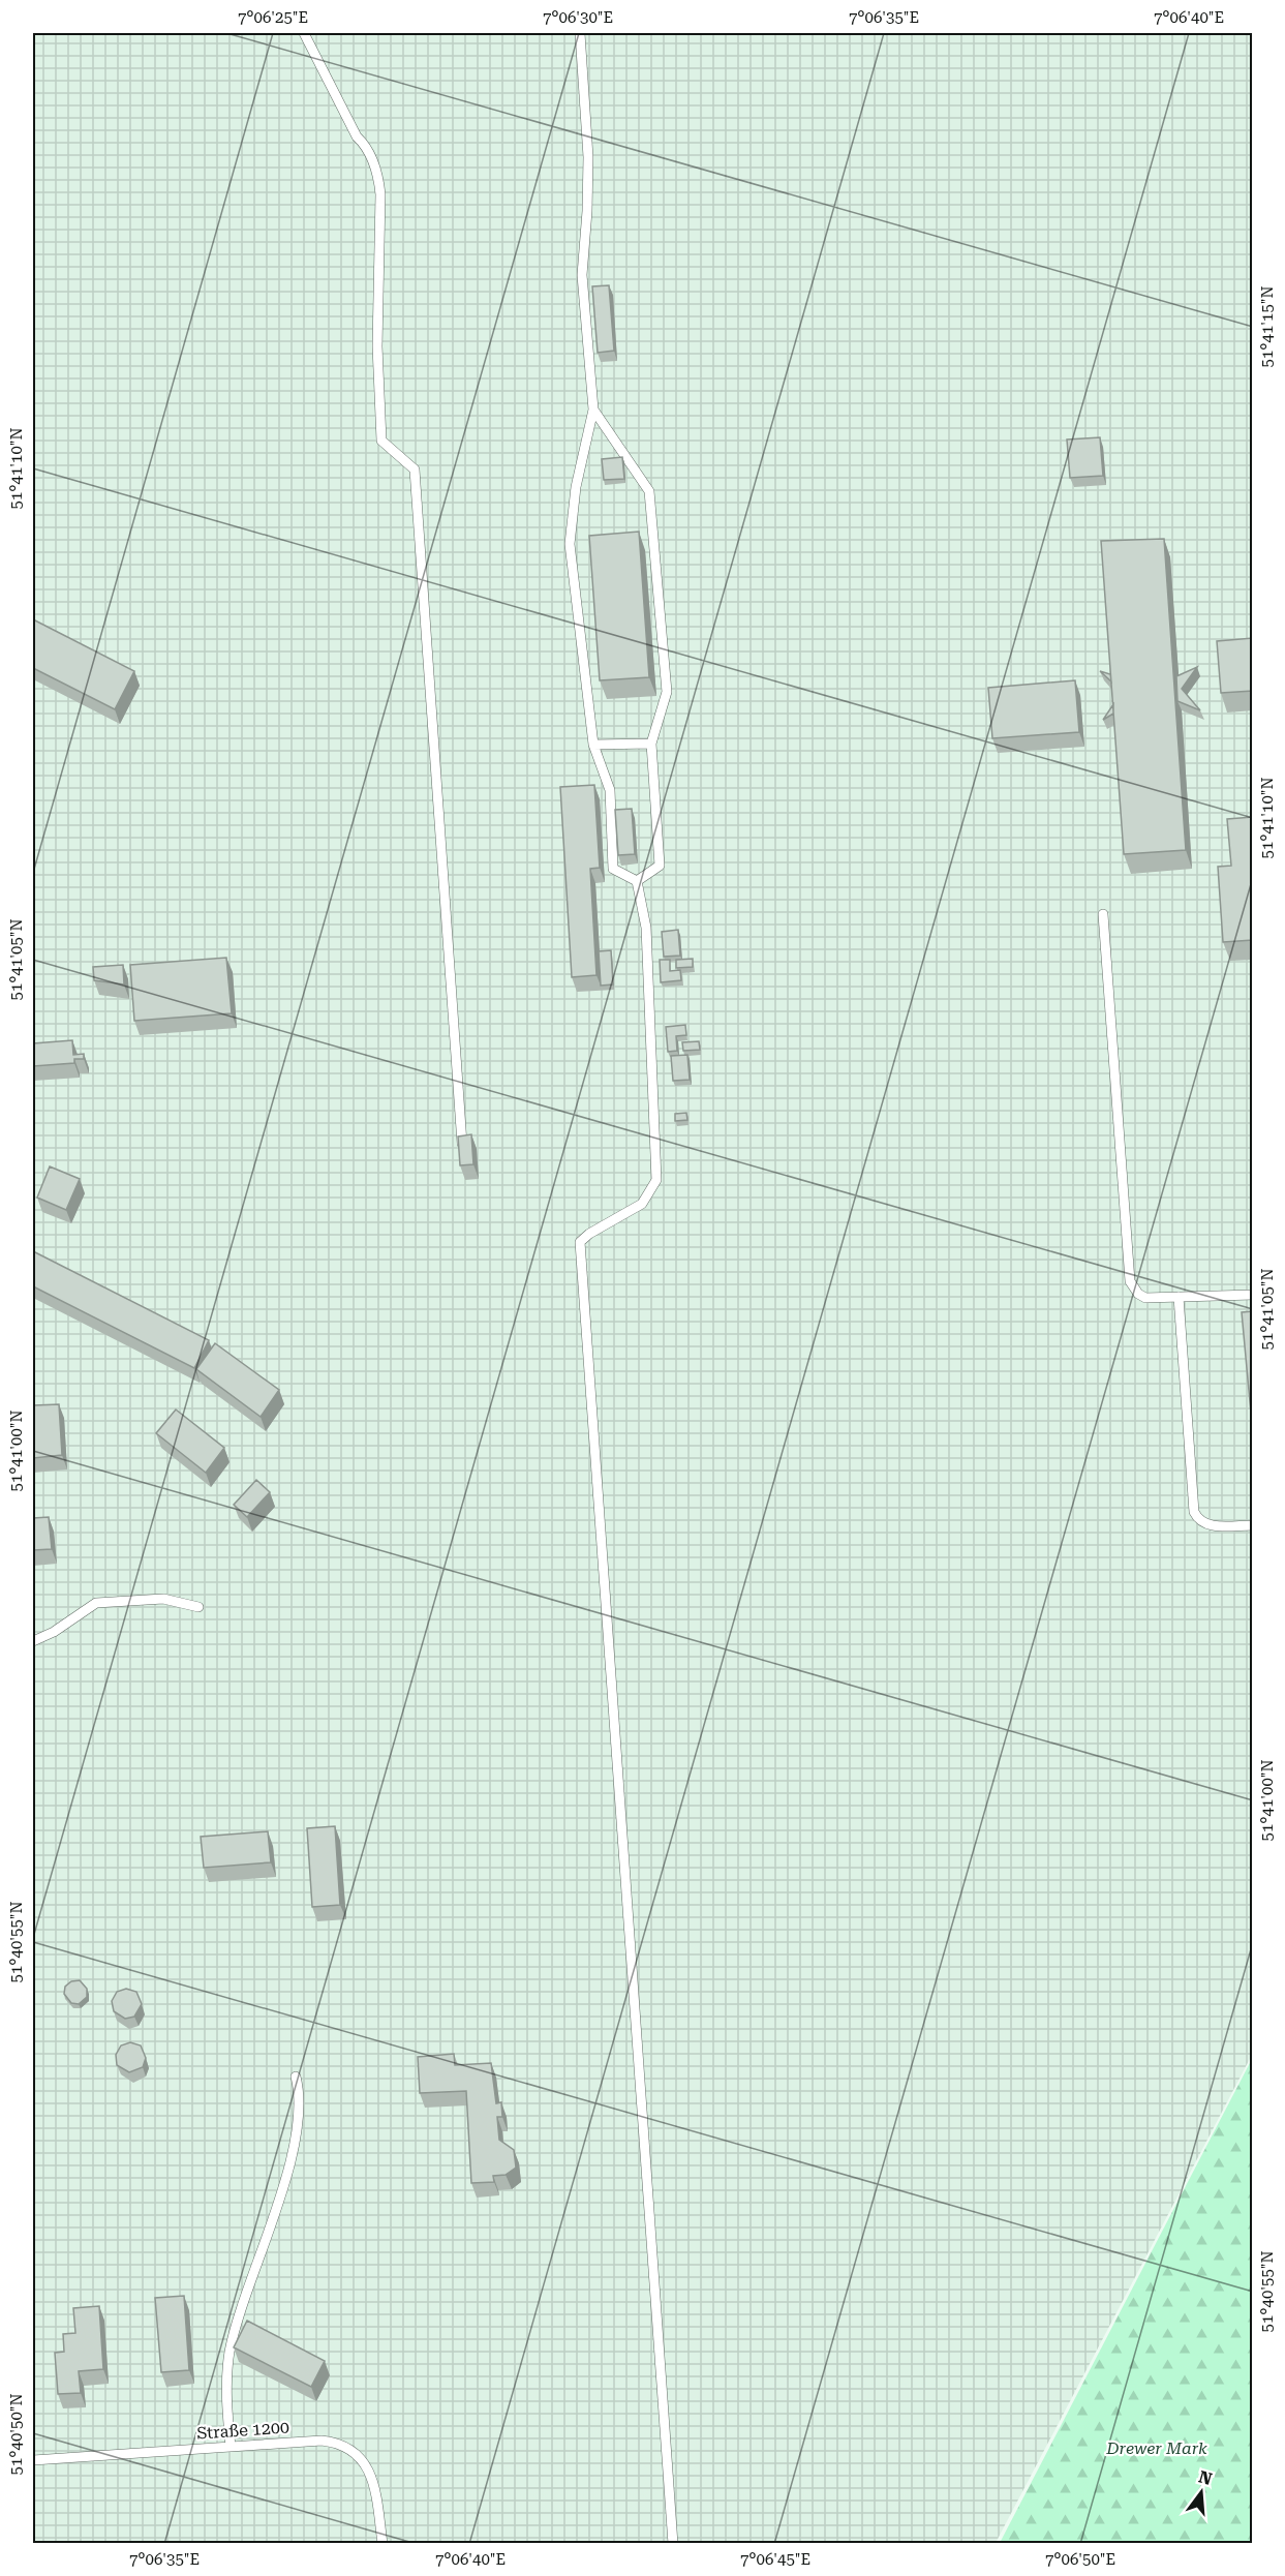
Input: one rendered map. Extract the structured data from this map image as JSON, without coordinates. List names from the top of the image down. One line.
{"streets":{"lane":["Straße 1200"]},"parks":["Drewer Mark"],"north":"top","coordinates":["7°06'25\"E","7°06'30\"E","7°06'35\"E","7°06'40\"E","51°41'15\"N","51°41'10\"N","51°41'05\"N","51°41'00\"N","51°40'55\"N","51°40'50\"N","7°06'45\"E","7°06'50\"E"]}
